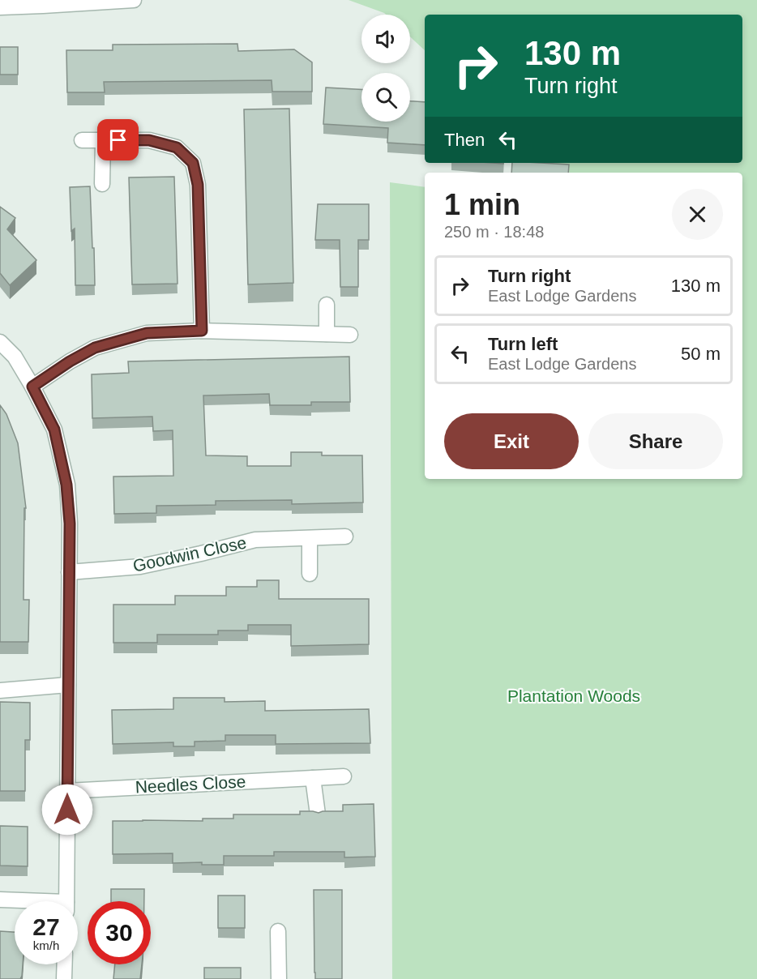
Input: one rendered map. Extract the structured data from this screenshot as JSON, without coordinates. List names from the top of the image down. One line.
{"streets":{"street":["Goodwin Close","Needles Close"]},"parks":["Plantation Woods"],"page":{"turn":["130 m","Turn right"],"then":"Then","heading":["1 min","250 m · 18:48"],"list":[{"name":"Turn right","note":"East Lodge Gardens","value":"130 m"},{"name":"Turn left","note":"East Lodge Gardens","value":"50 m"}],"buttons":["Exit","Share"],"speed":"27 km/h","limit":"30"}}
